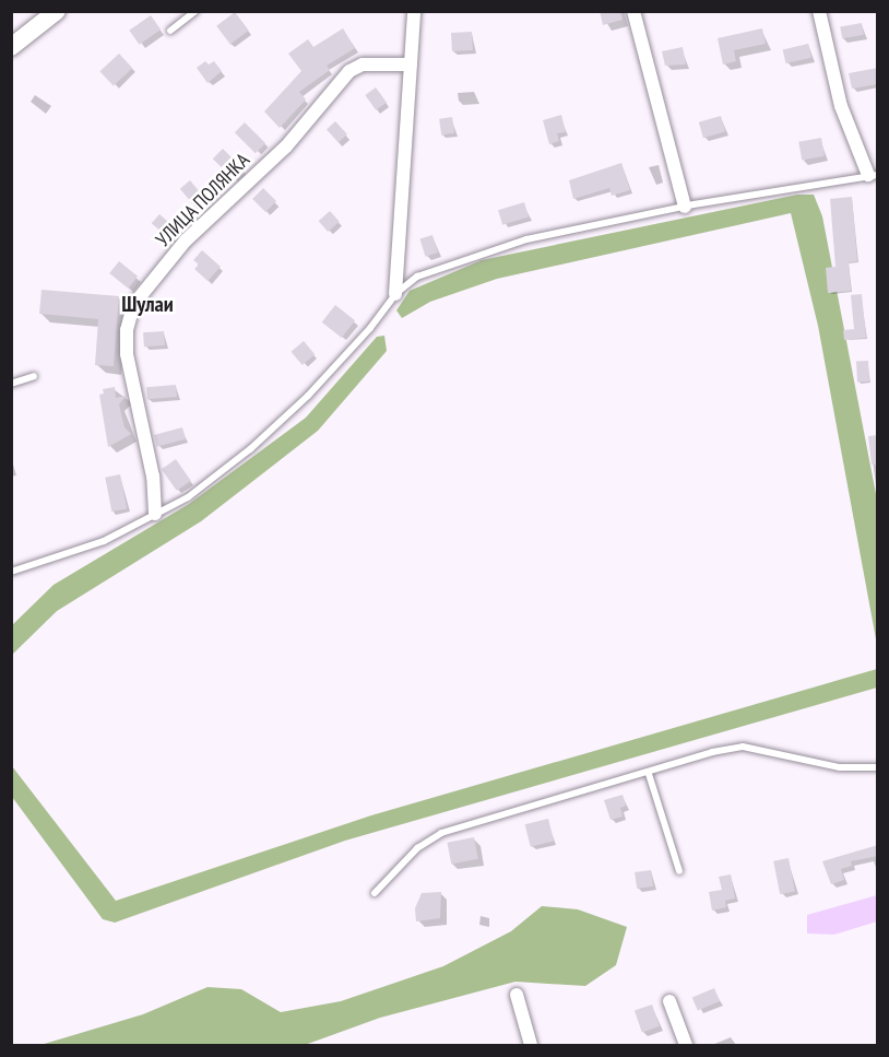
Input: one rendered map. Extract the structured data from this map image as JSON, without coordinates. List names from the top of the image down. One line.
{"streets":{"street":["УЛИЦА ПОЛЯНКА"]},"districts":["Шулаи"]}
